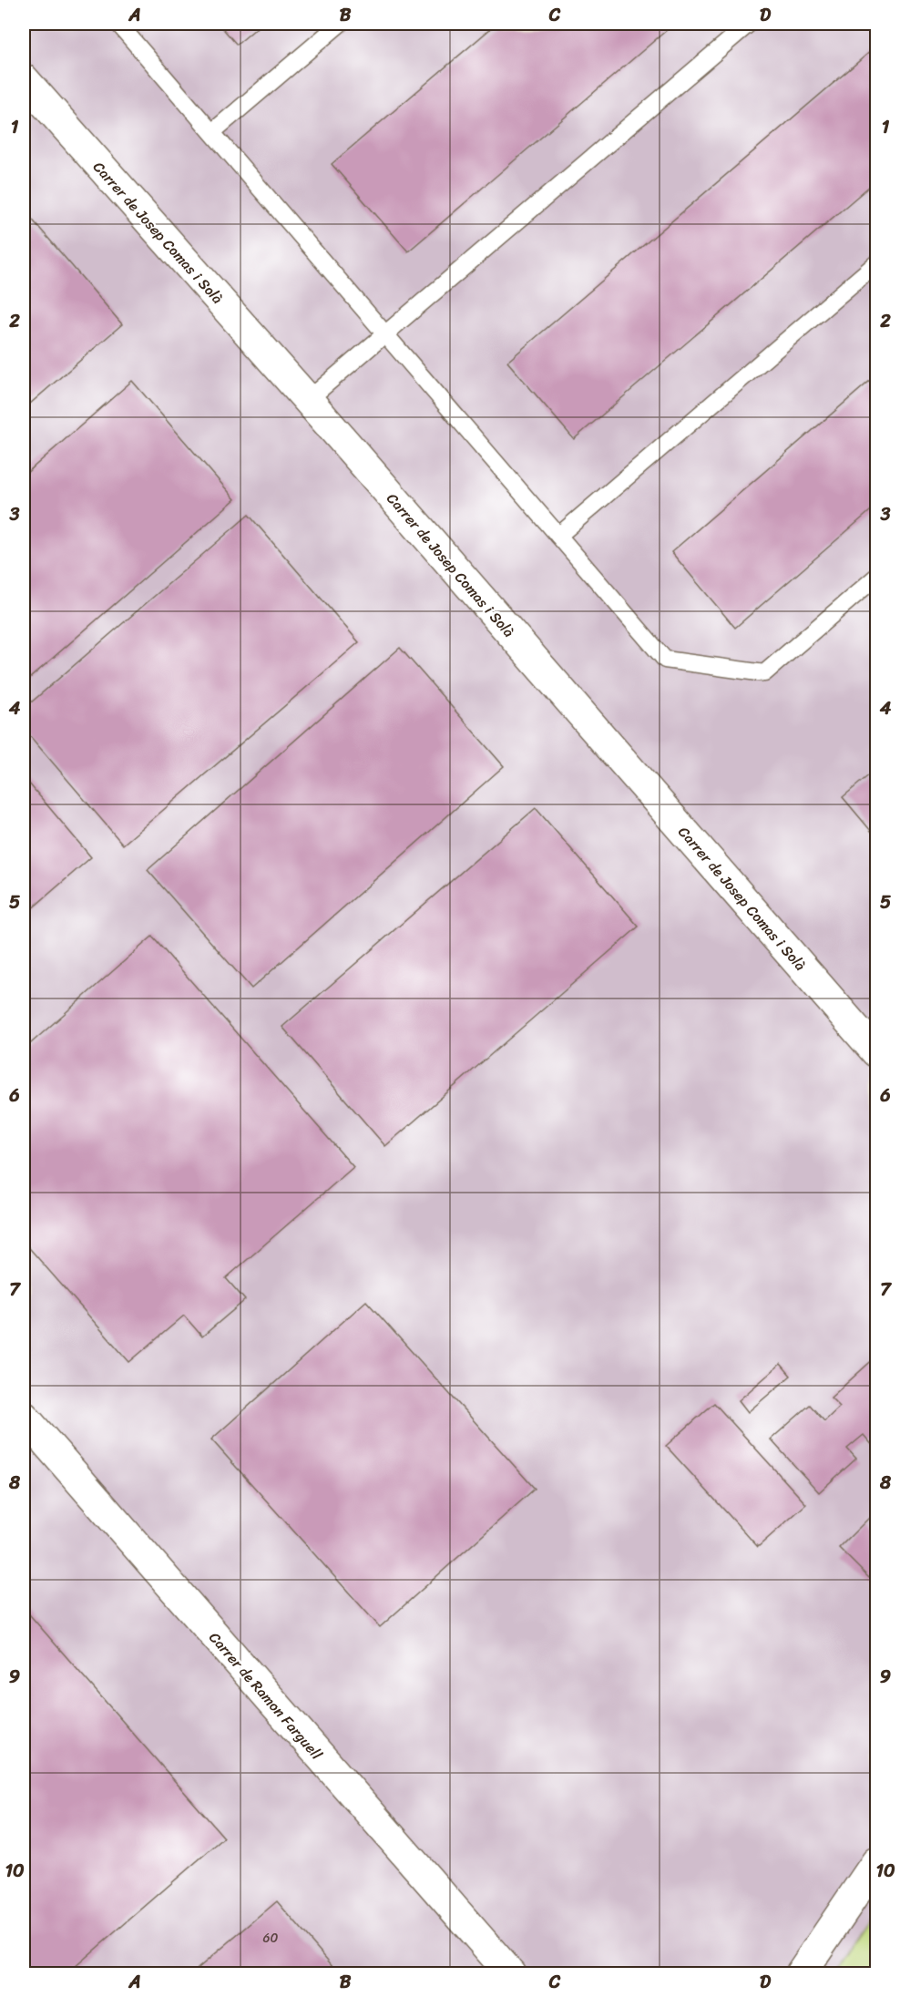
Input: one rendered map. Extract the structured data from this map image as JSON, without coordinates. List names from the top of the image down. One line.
{"streets":{"street":["Carrer de Josep Comas i Solà","Carrer de Ramon Farguell"]},"house_numbers":["60"],"grid":{"columns":["A","B","C","D"],"rows":["1","2","3","4","5","6","7","8","9","10"]}}
